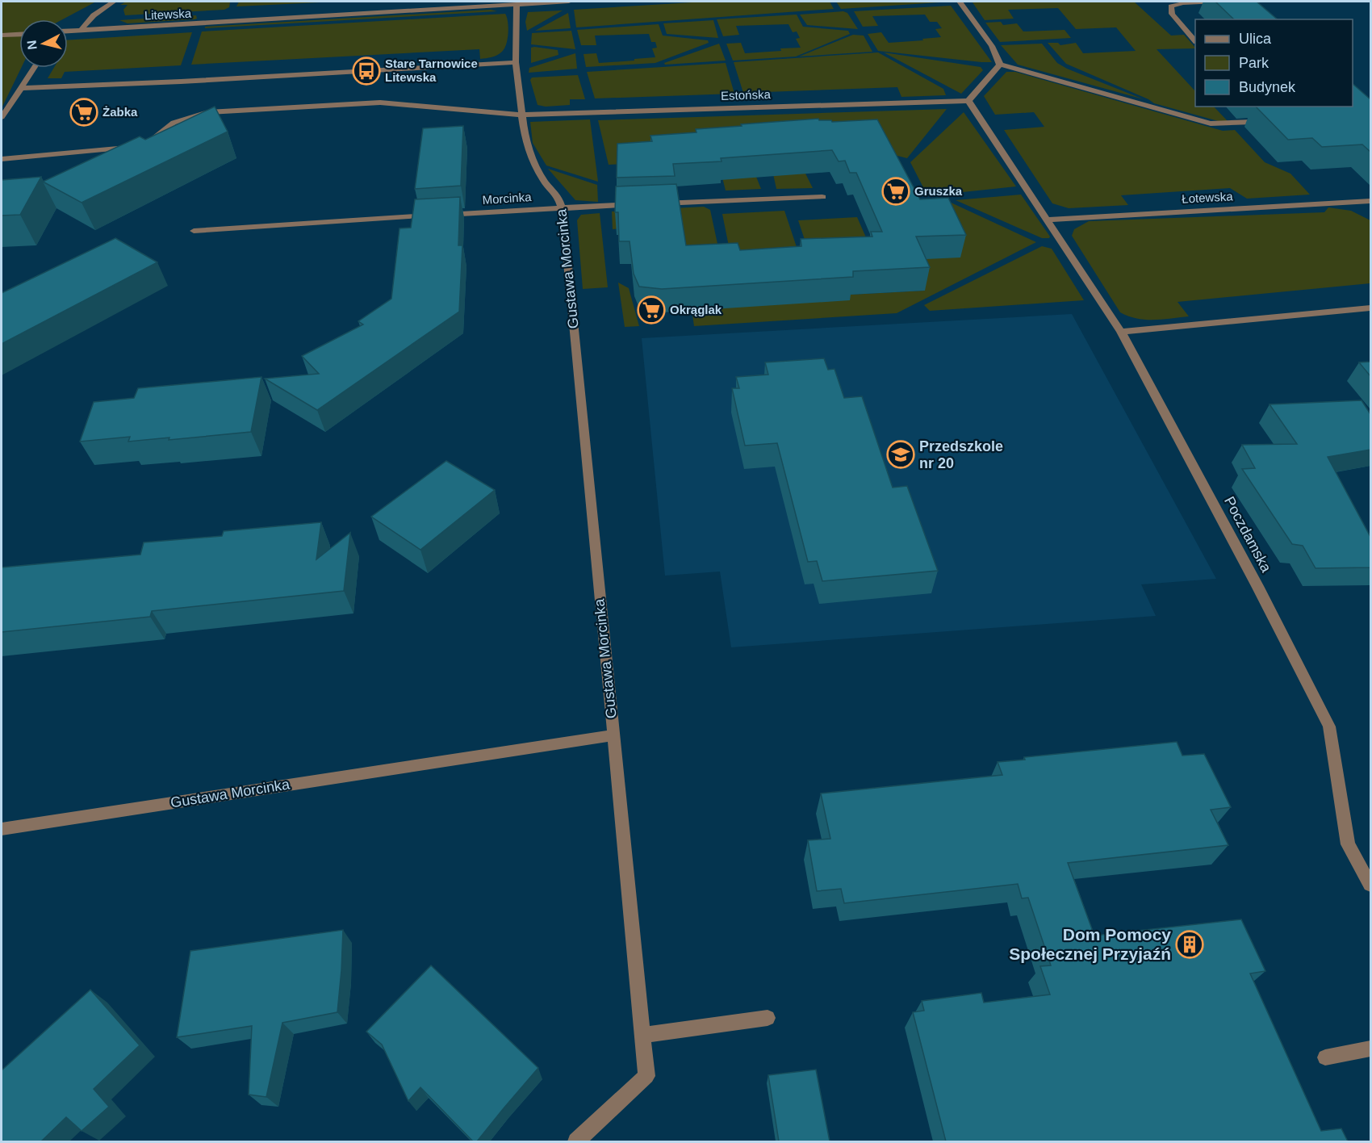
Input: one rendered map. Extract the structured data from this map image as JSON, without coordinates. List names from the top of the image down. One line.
{"streets":{"street":["Litewska","Estońska","Łotewska","Morcinka","Gustawa Morcinka","Poczdamska"]},"crossings":[["Litewska","Gustawa Morcinka"],["Estońska","Gustawa Morcinka"],["Łotewska","Poczdamska"],["Morcinka","Gustawa Morcinka"]],"places":{"bus stop":["Stare Tarnowice Litewska"],"supermarket":["Żabka","Gruszka","Okrąglak"],"school or university":["Przedszkole nr 20"],"building":["Dom Pomocy Społecznej Przyjaźń"]},"legend":["Ulica","Park","Budynek"],"north":"left"}
